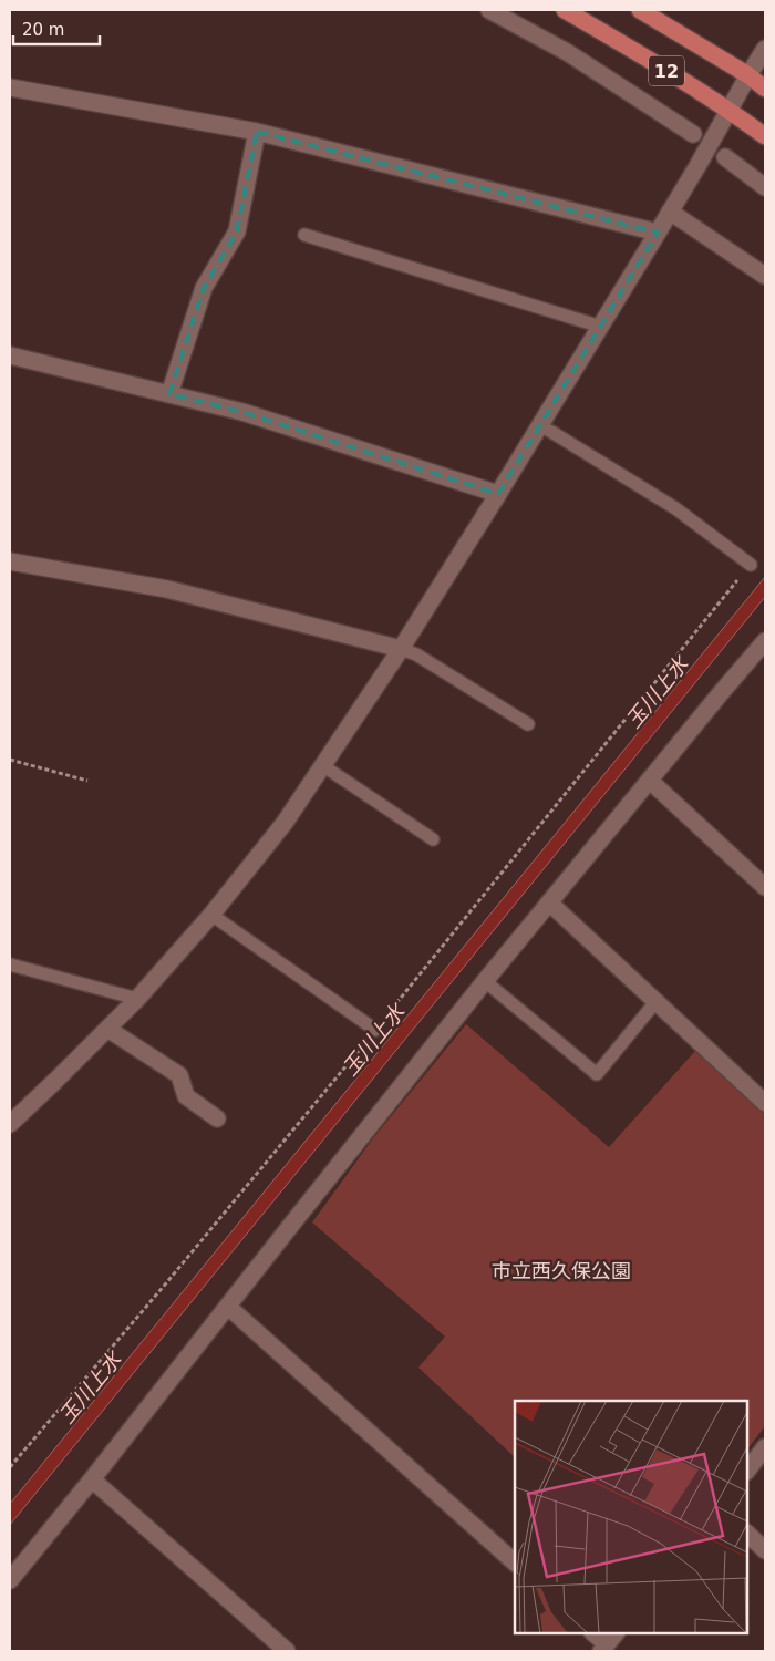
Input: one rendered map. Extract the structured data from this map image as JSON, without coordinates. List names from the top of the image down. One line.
{"streets":{"main road":["12"]},"water":["玉川上水"],"parks":["市立西久保公園"],"scale_bar":"20 m"}
